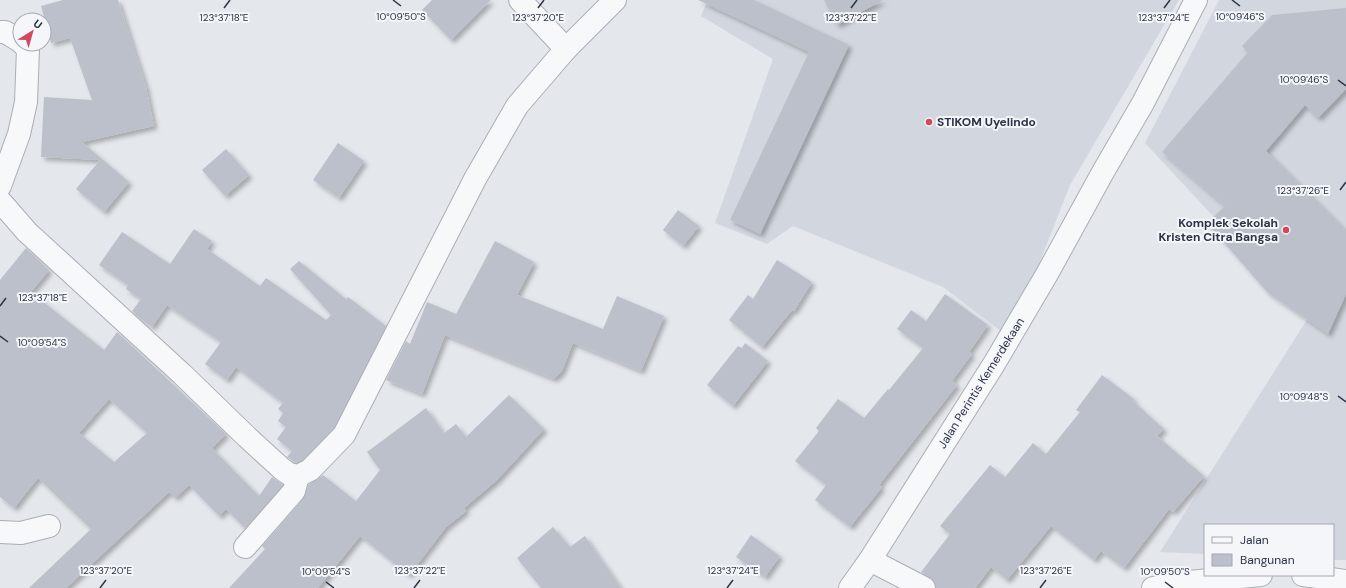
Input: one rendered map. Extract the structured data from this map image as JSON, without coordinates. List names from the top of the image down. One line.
{"streets":{"street":["Jalan Perintis Kemerdekaan"]},"places":["STIKOM Uyelindo","Komplek Sekolah Kristen Citra Bangsa"],"legend":["Jalan","Bangunan"],"north":"top right","coordinates":["10°09'46\"S","10°09'50\"S","123°37'18\"E","123°37'20\"E","123°37'22\"E","123°37'24\"E","123°37'26\"E","10°09'54\"S","10°09'48\"S"]}
